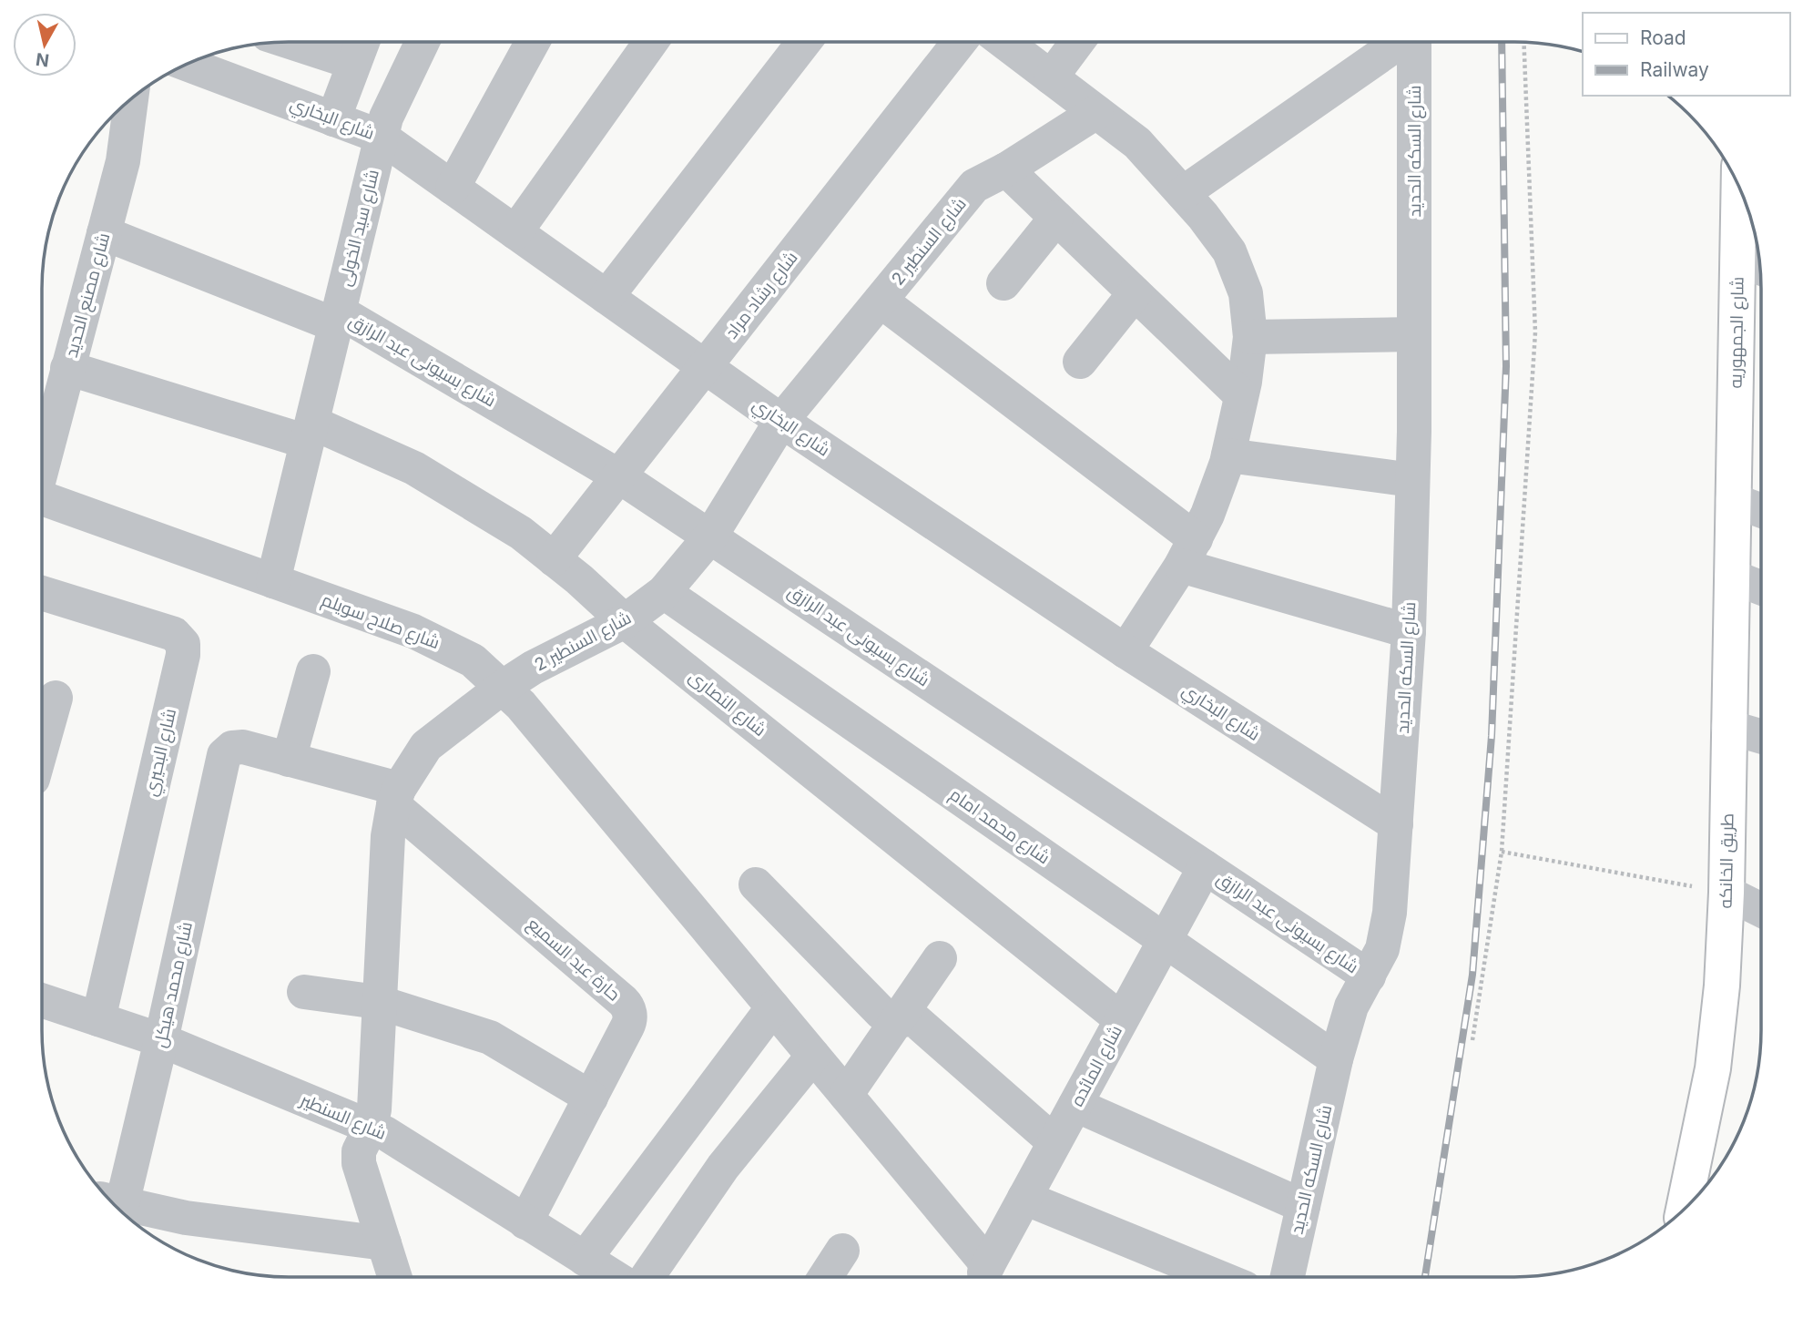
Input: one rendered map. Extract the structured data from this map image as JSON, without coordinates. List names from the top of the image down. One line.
{"streets":{"main road":["شارع الجمهوريه","طريق الخانكه"],"street":["شارع البخاري","شارع السكه الحديد","شارع سيد الخولى","شارع السنطير 2","شارع مصنع الحديد","شارع رشاد مراد","شارع بسيونى عبد الرازق","شارع صلاح سويلم","شارع النصارى","شارع البحيري","شارع محمد امام","حارة عبد السميع","شارع محمد هيكل","شارع المائده","شارع السنطير"]},"crossings":[["شارع البخاري","شارع السكه الحديد"],["شارع البخاري","شارع سيد الخولى"],["شارع البخاري","شارع السنطير 2"],["شارع البخاري","شارع رشاد مراد"],["شارع السكه الحديد","شارع بسيونى عبد الرازق"],["شارع السكه الحديد","شارع محمد امام"],["شارع سيد الخولى","شارع بسيونى عبد الرازق"],["شارع سيد الخولى","شارع صلاح سويلم"],["شارع سيد الخولى","شارع النصارى"],["شارع السنطير 2","شارع بسيونى عبد الرازق"],["شارع السنطير 2","شارع صلاح سويلم"],["شارع السنطير 2","شارع النصارى"],["شارع السنطير 2","شارع محمد امام"],["شارع السنطير 2","حارة عبد السميع"],["شارع السنطير 2","شارع السنطير"],["شارع مصنع الحديد","شارع بسيونى عبد الرازق"],["شارع مصنع الحديد","شارع النصارى"],["شارع رشاد مراد","شارع بسيونى عبد الرازق"],["شارع رشاد مراد","شارع النصارى"],["شارع الجمهوريه","طريق الخانكه"],["شارع بسيونى عبد الرازق","شارع المائده"],["شارع صلاح سويلم","شارع المائده"],["شارع النصارى","شارع المائده"],["شارع البحيري","شارع السنطير"],["شارع محمد امام","شارع المائده"],["حارة عبد السميع","شارع السنطير"],["شارع محمد هيكل","شارع السنطير"]],"legend":["Road","Railway"],"north":"bottom"}
